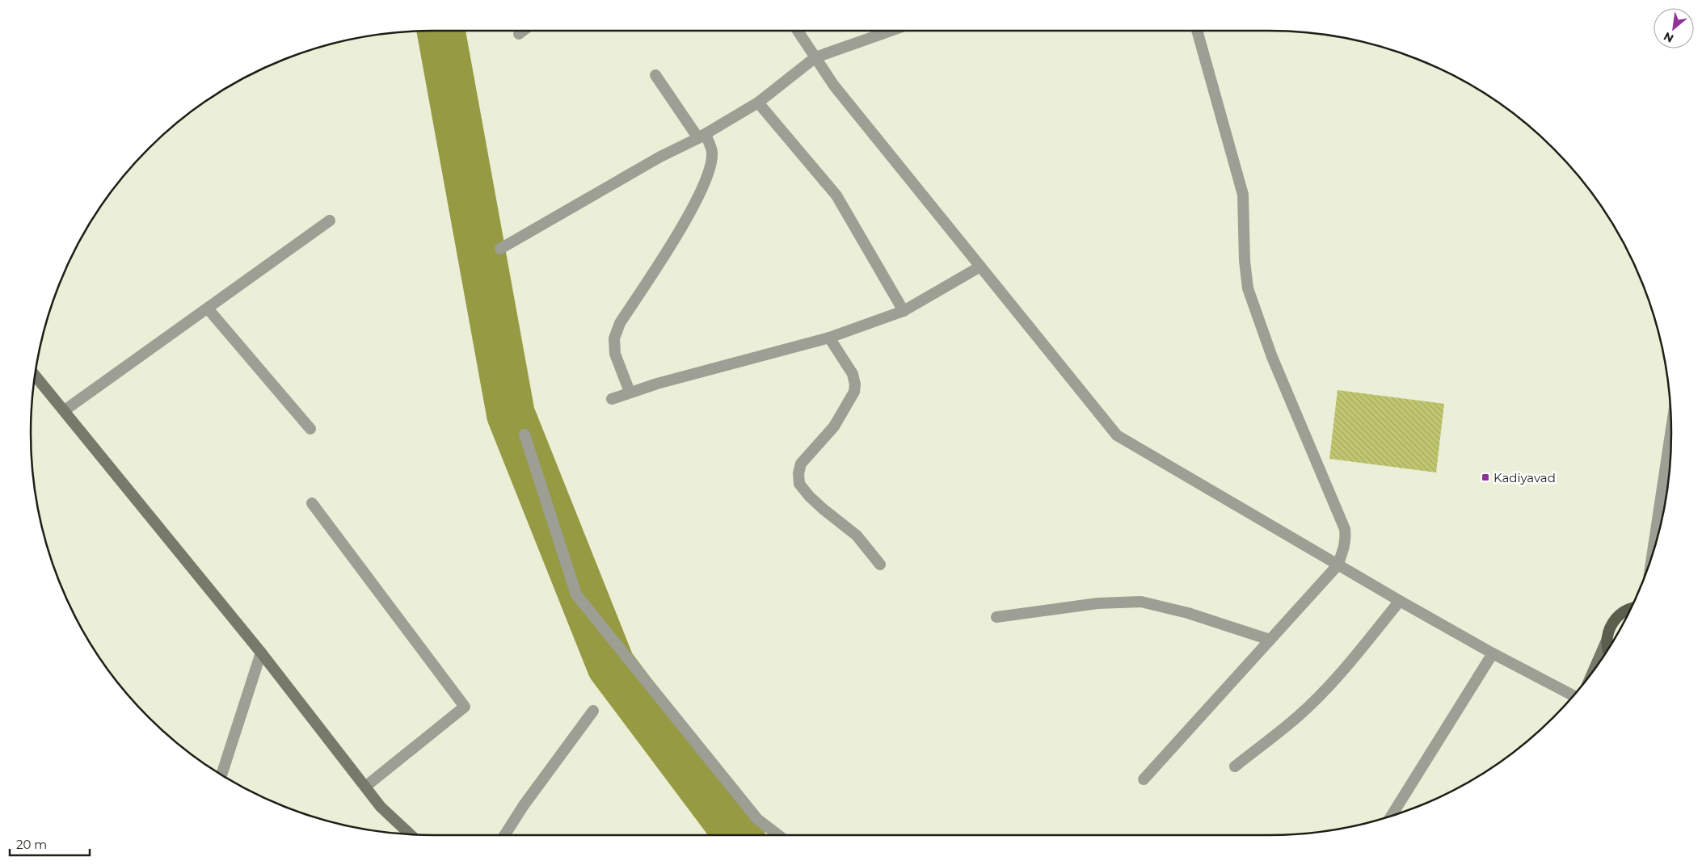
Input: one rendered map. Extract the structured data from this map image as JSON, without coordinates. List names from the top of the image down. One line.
{"places":{"transit":["Kadiyavad"]},"scale_bar":"20 m","north":"bottom left"}
